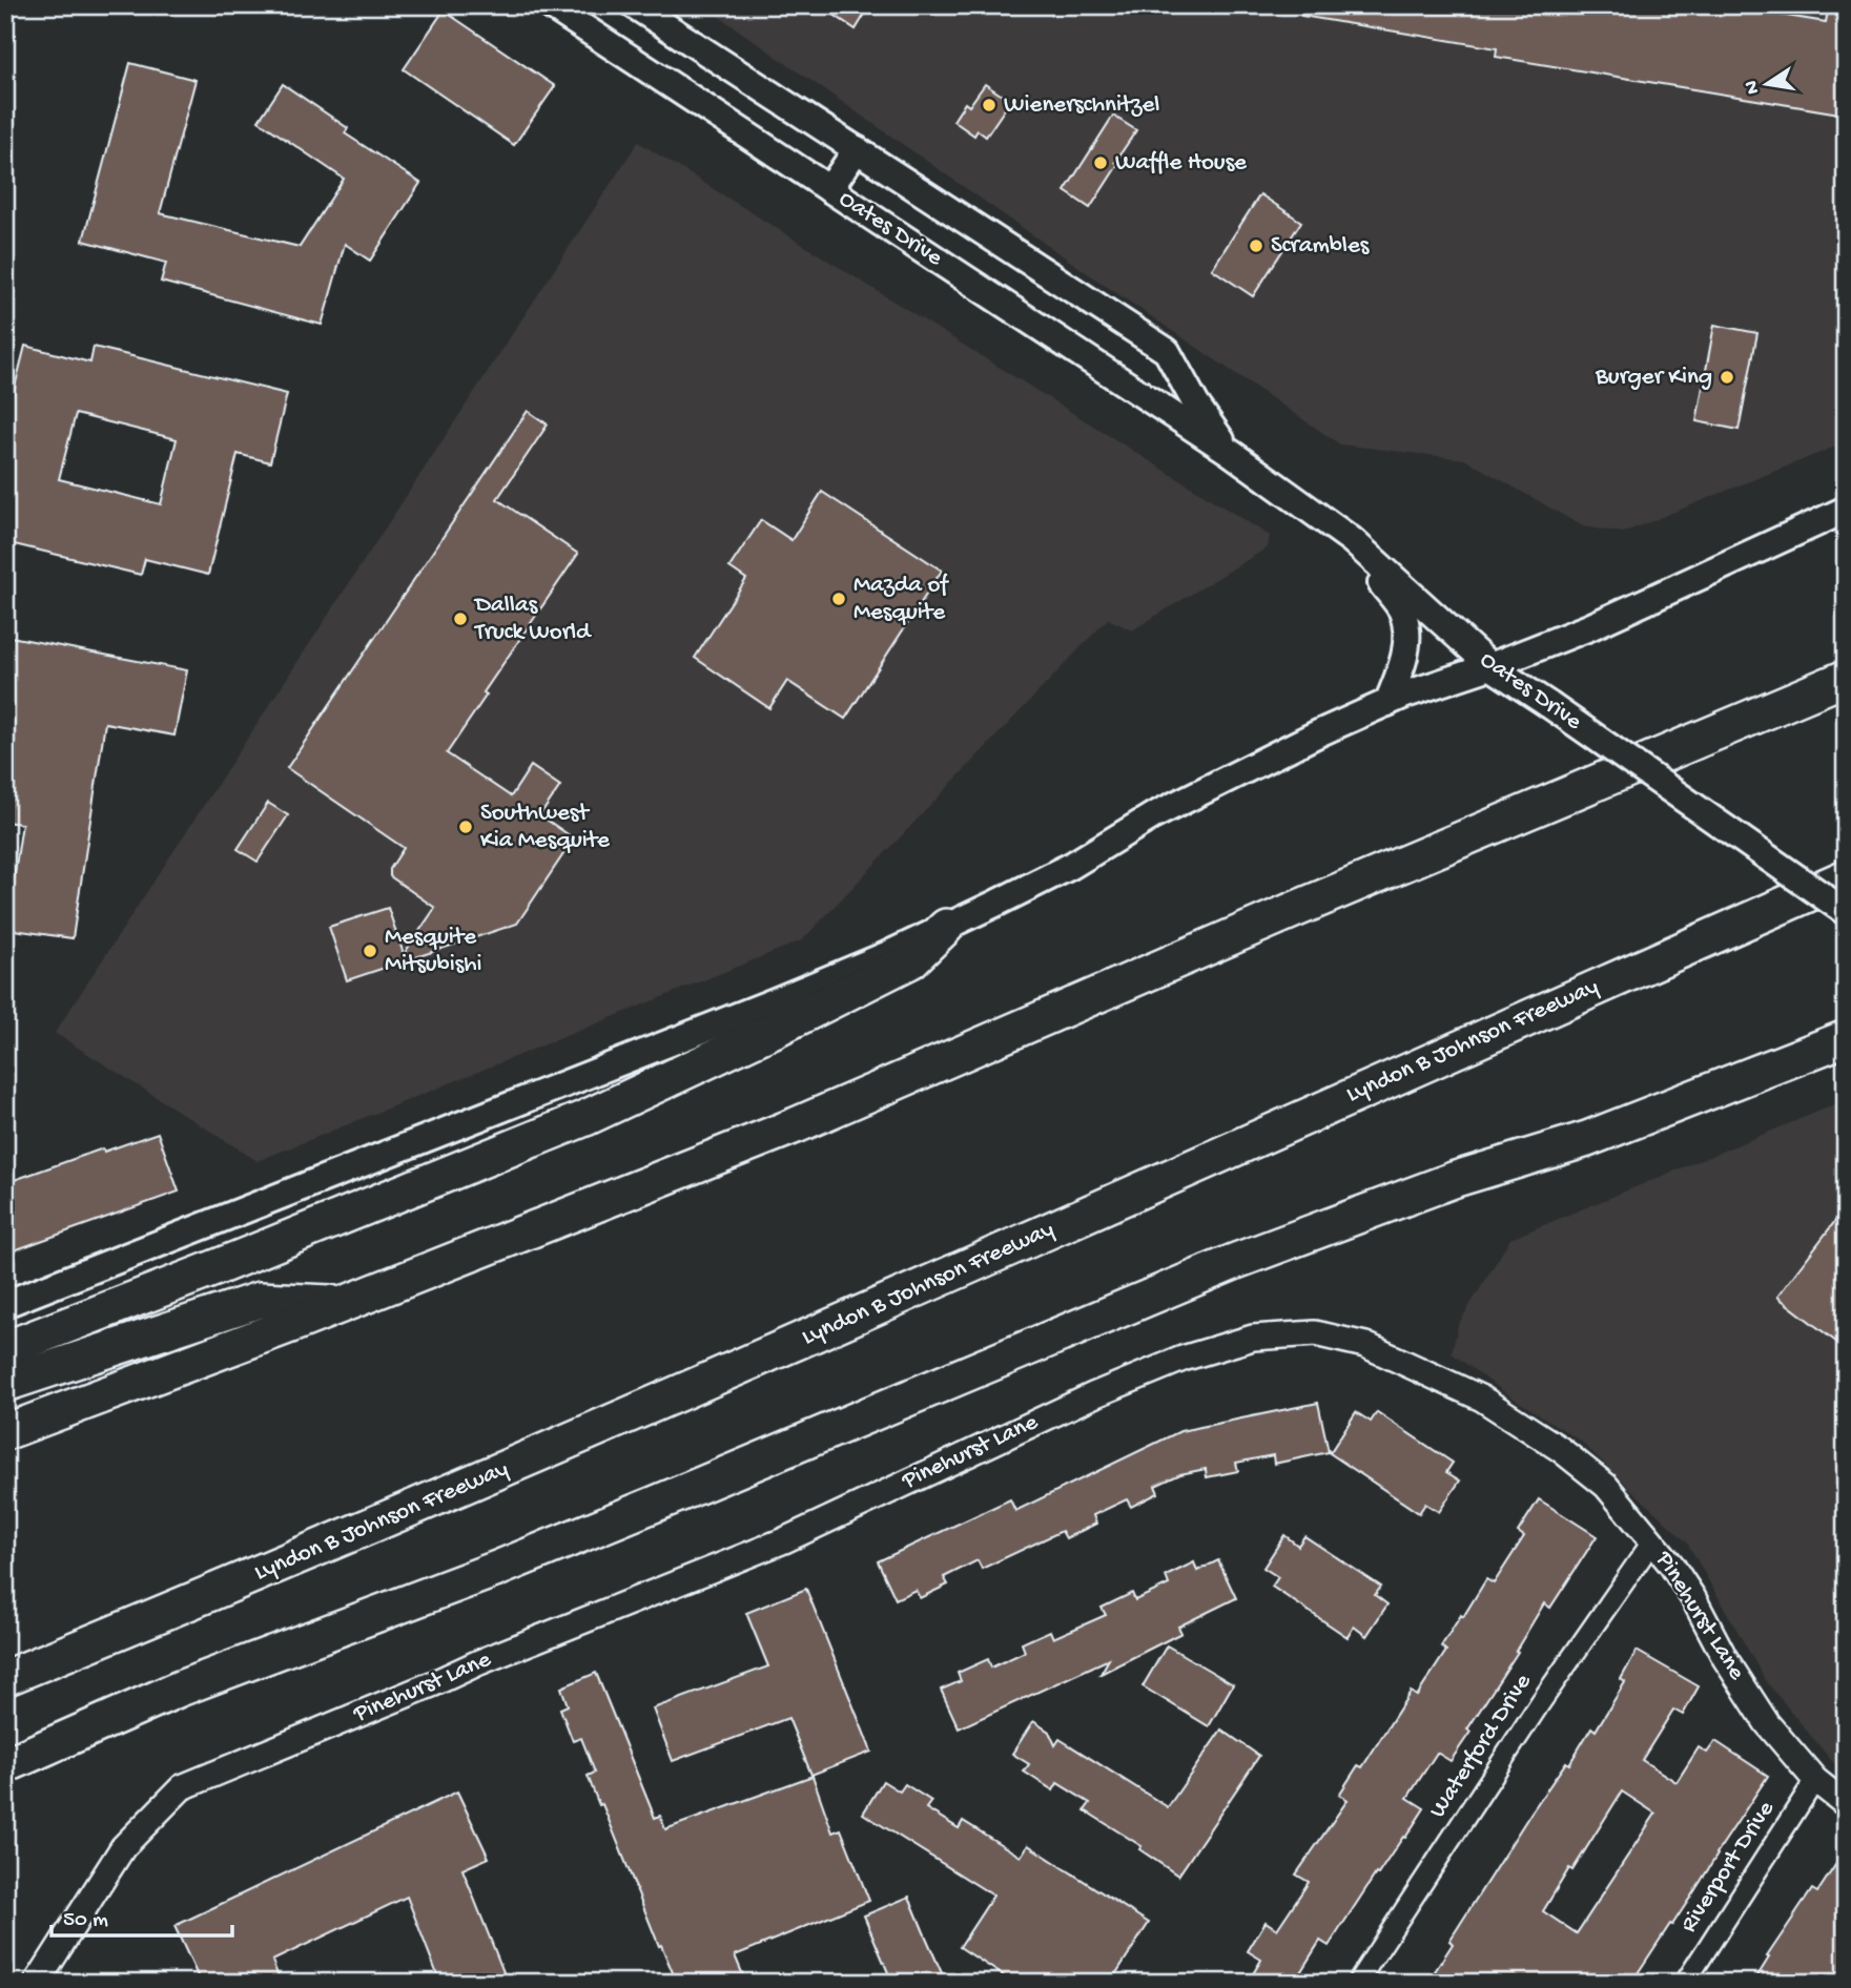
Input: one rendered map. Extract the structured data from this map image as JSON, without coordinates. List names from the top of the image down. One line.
{"streets":{"highway":["Lyndon B Johnson Freeway"],"main road":["Oates Drive"],"street":["Pinehurst Lane","Waterford Drive","Riverport Drive"]},"crossings":[["Pinehurst Lane","Waterford Drive"],["Pinehurst Lane","Riverport Drive"]],"places":["Wienerschnitzel","Waffle House","Scrambles","Burger King","Mazda of Mesquite","Dallas Truck World","Southwest Kia Mesquite","Mesquite Mitsubishi"],"scale_bar":"50 m","north":"left"}
